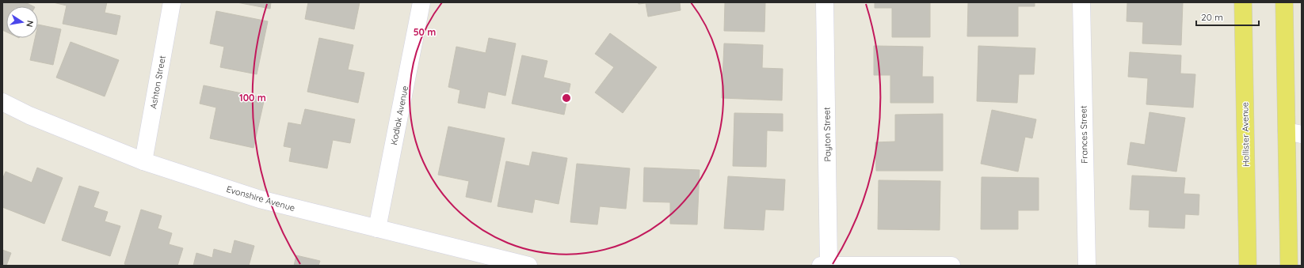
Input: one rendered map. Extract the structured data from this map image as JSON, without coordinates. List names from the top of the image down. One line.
{"streets":{"main road":["Hollister Avenue"],"street":["Ashton Street","Kodiak Avenue","Payton Street","Frances Street","Evonshire Avenue"]},"crossings":[["Ashton Street","Evonshire Avenue"],["Kodiak Avenue","Evonshire Avenue"]],"scale_bar":"20 m","north":"right","rings":["50 m","100 m"]}
